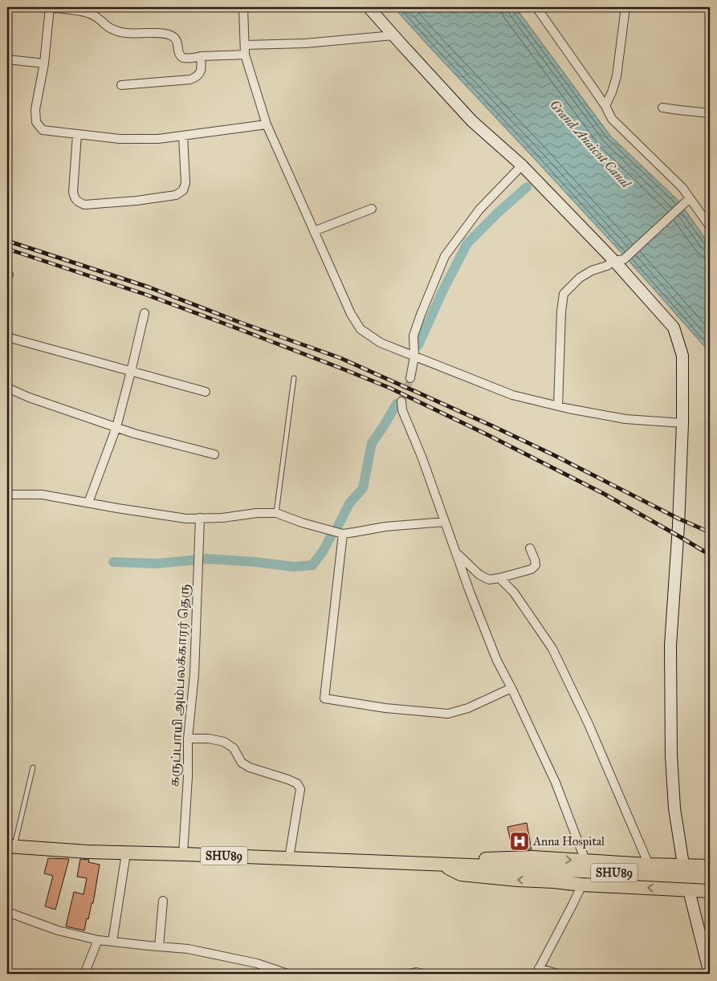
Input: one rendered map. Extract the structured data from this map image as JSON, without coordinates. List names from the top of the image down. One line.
{"streets":{"main road":["SHU89"],"street":["கருப்பாயி அம்பலக்காரர் தெரு"]},"crossings":[["கருப்பாயி அம்பலக்காரர் தெரு","SHU89"]],"water":["Grand Anaicut Canal"],"places":{"hospital":["Anna Hospital"]}}
